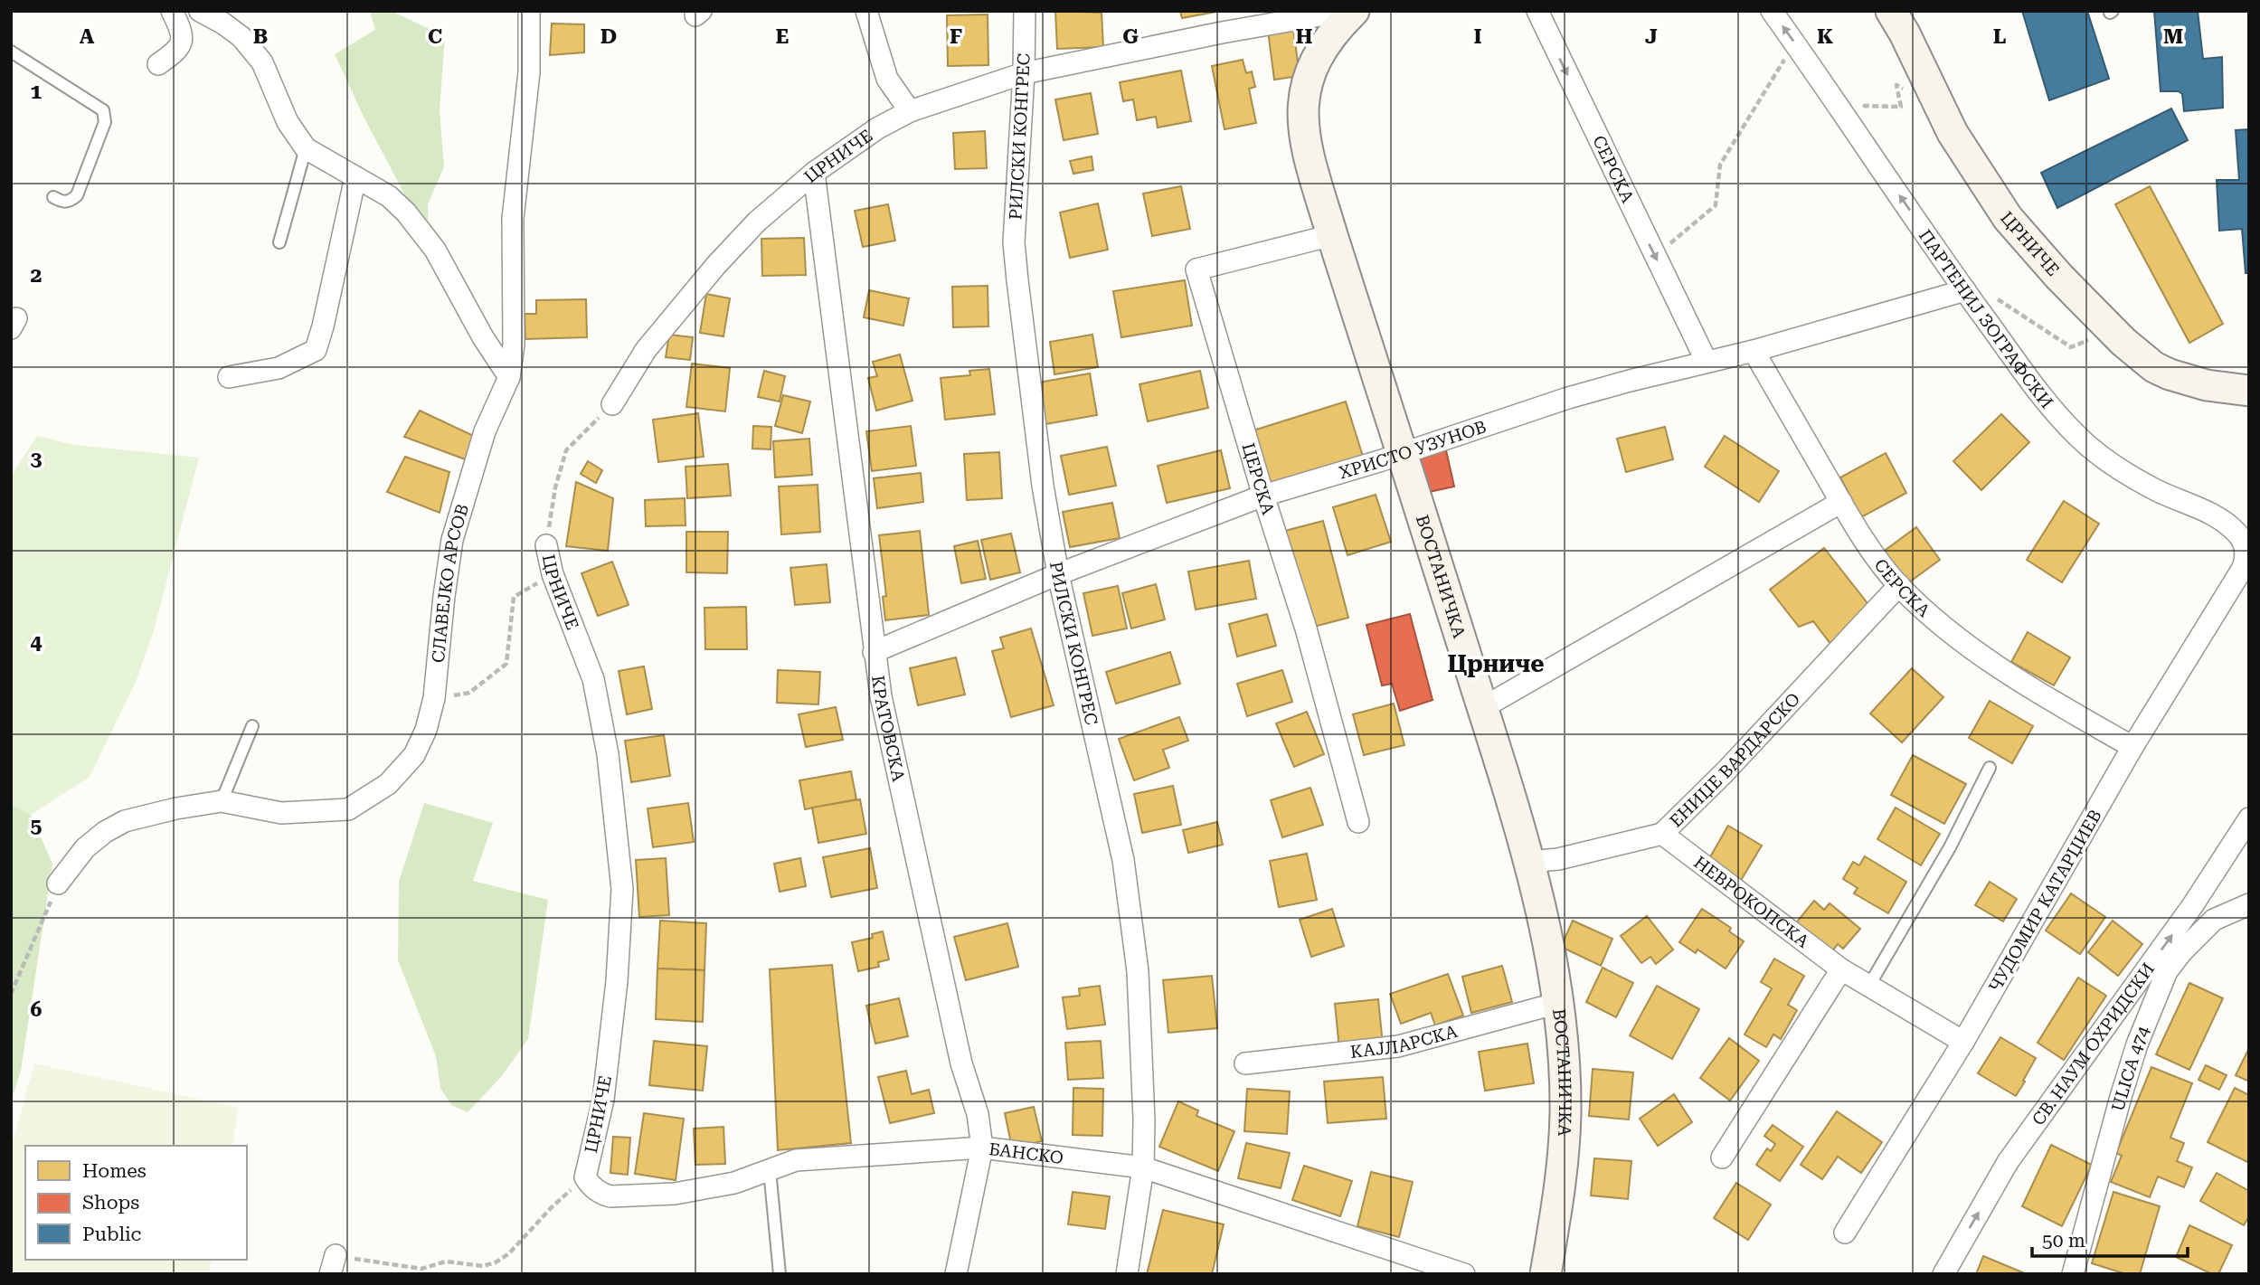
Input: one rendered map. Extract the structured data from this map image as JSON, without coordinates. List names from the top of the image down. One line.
{"streets":{"street":["РИЛСКИ КОНГРЕС","ЦРНИЧЕ","СЕРСКА","ПАРТЕНИЈ ЗОГРАФСКИ","ХРИСТО УЗУНОВ","ЦЕРСКА","ВОСТАНИЧКА","СЛАВЕЈКО АРСОВ","КРАТОВСКА","ЕНИЏЕ ВАРДАРСКО","ЧУДОМИР КАТАРЏИЕВ","НЕВРОКОПСКА","КАЈЛАРСКА","СВ. НАУМ ОХРИДСКИ","ULICA 474","БАНСКО"]},"crossings":[["РИЛСКИ КОНГРЕС","ЦРНИЧЕ"],["РИЛСКИ КОНГРЕС","ХРИСТО УЗУНОВ"],["РИЛСКИ КОНГРЕС","БАНСКО"],["ЦРНИЧЕ","КРАТОВСКА"],["ЦРНИЧЕ","БАНСКО"],["СЕРСКА","ХРИСТО УЗУНОВ"],["СЕРСКА","ЕНИЏЕ ВАРДАРСКО"],["СЕРСКА","ЧУДОМИР КАТАРЏИЕВ"],["ПАРТЕНИЈ ЗОГРАФСКИ","ХРИСТО УЗУНОВ"],["ПАРТЕНИЈ ЗОГРАФСКИ","ЧУДОМИР КАТАРЏИЕВ"],["ХРИСТО УЗУНОВ","ЦЕРСКА"],["ХРИСТО УЗУНОВ","ВОСТАНИЧКА"],["ХРИСТО УЗУНОВ","КРАТОВСКА"],["ЦЕРСКА","ВОСТАНИЧКА"],["ВОСТАНИЧКА","ЕНИЏЕ ВАРДАРСКО"],["ВОСТАНИЧКА","КАЈЛАРСКА"],["КРАТОВСКА","БАНСКО"],["ЕНИЏЕ ВАРДАРСКО","НЕВРОКОПСКА"],["ЧУДОМИР КАТАРЏИЕВ","НЕВРОКОПСКА"]],"one_way":["СВ. НАУМ ОХРИДСКИ"],"districts":["Црниче"],"legend":["Homes","Shops","Public"],"scale_bar":"50 m","grid":{"columns":["A","B","C","D","E","F","G","H","I","J","K","L","M"],"rows":["1","2","3","4","5","6"]}}
